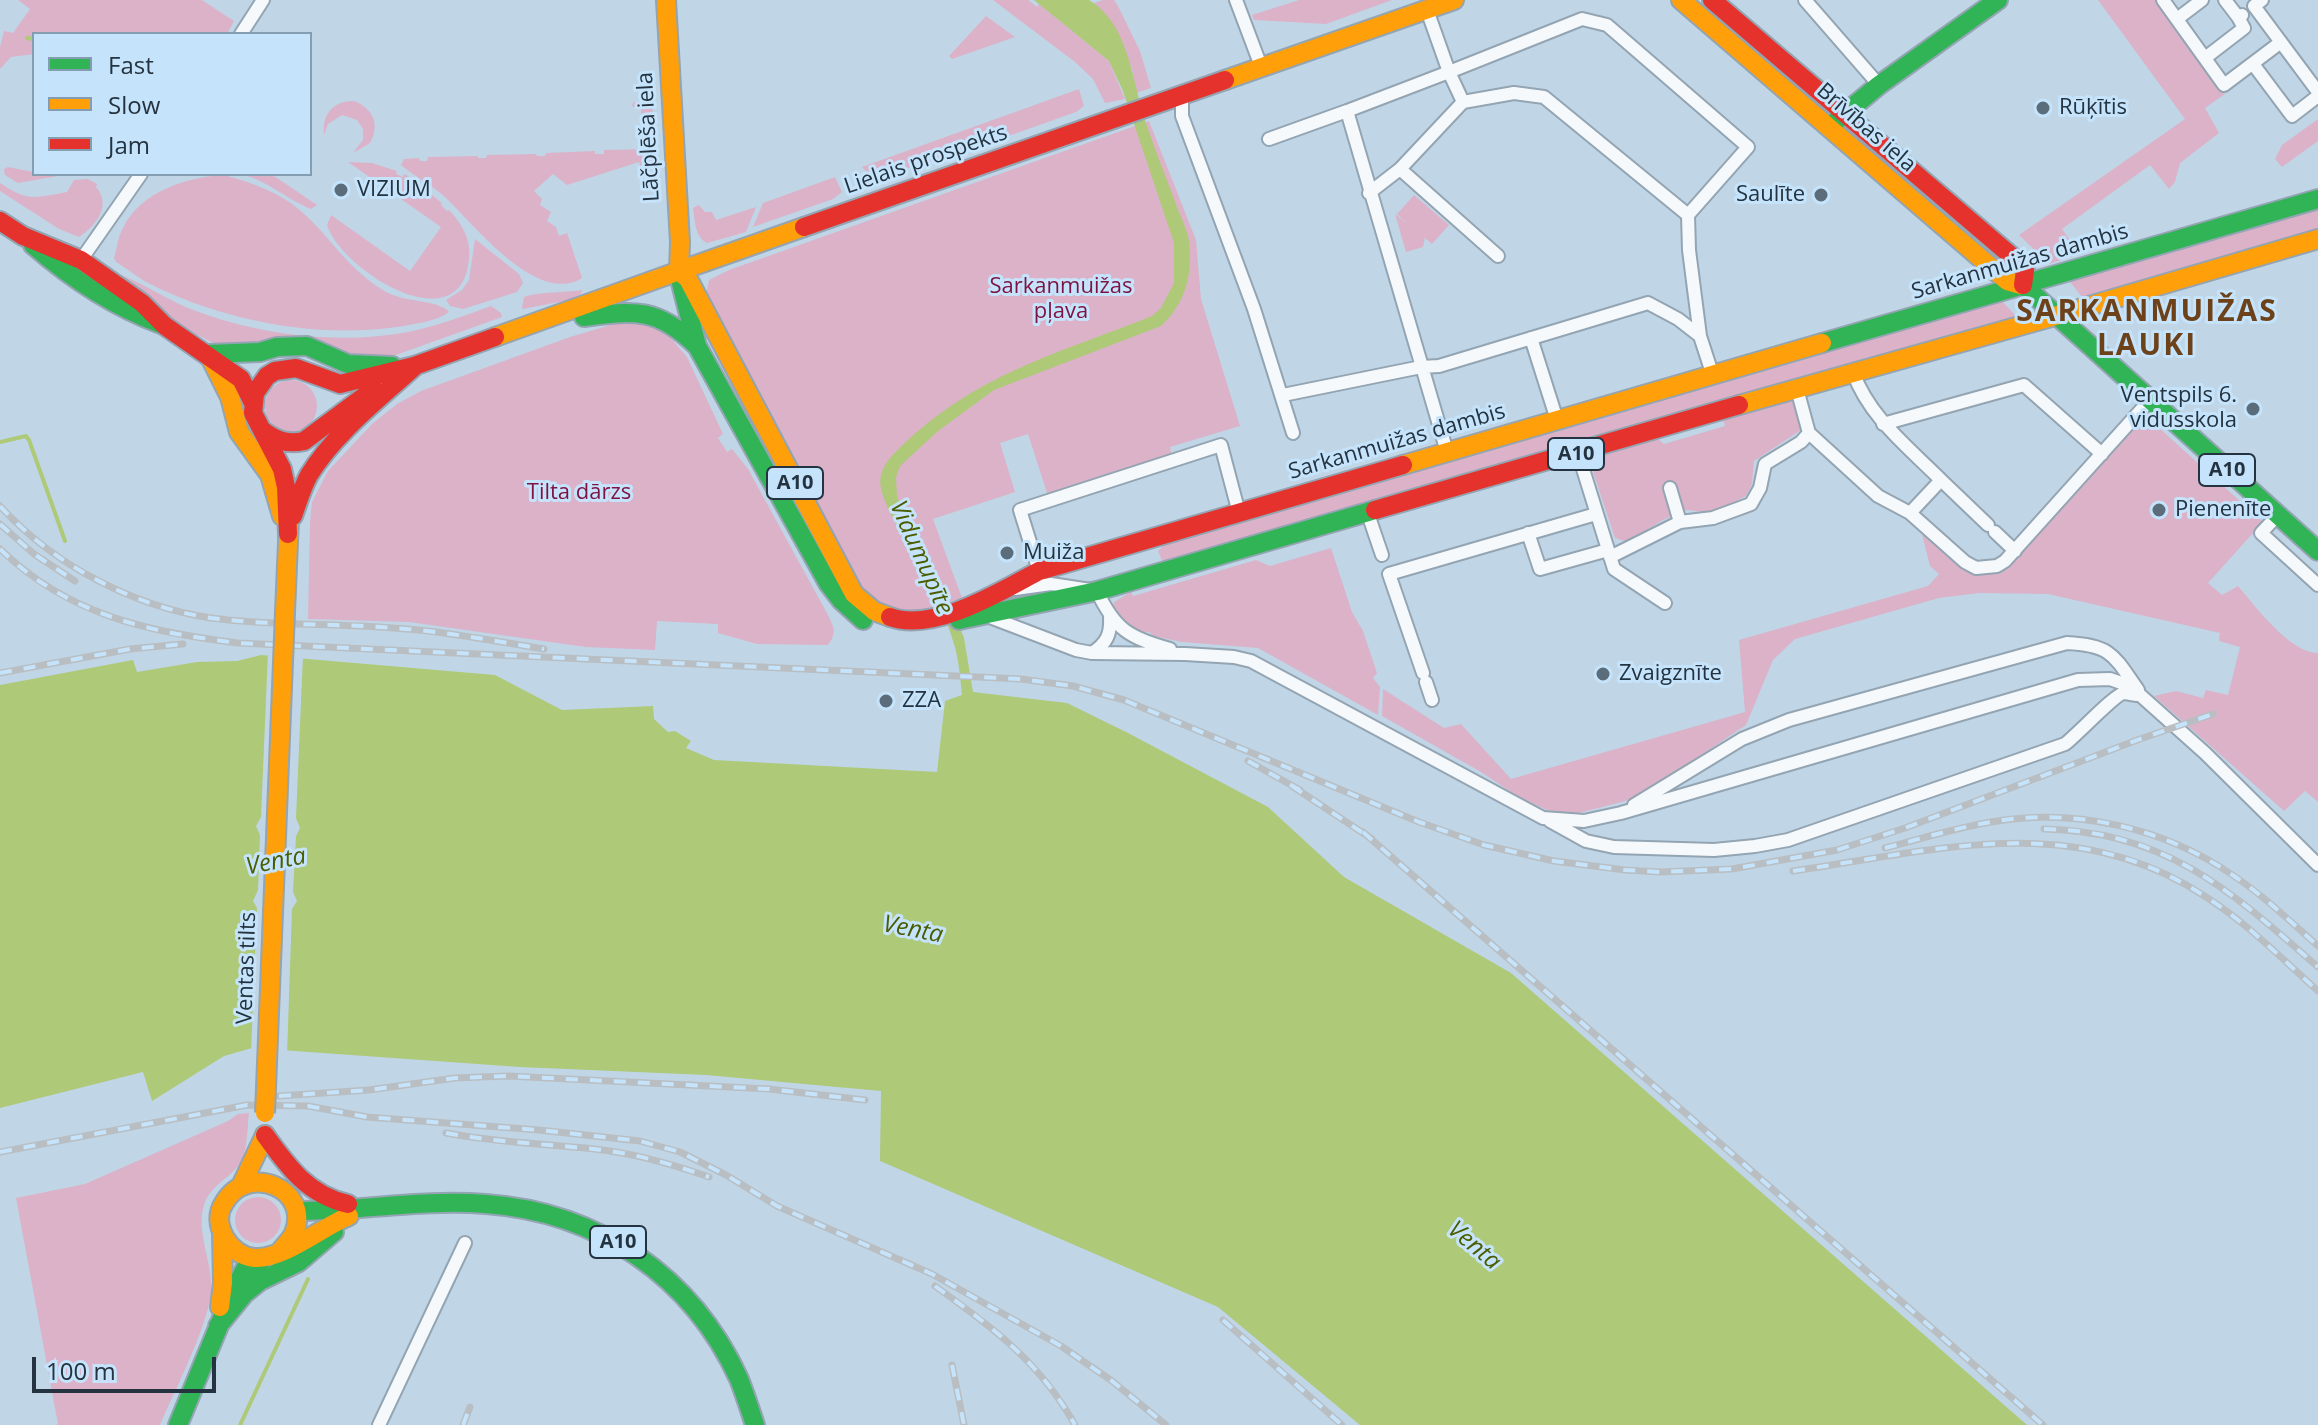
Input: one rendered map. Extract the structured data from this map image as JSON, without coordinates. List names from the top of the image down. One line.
{"streets":{"main road":["Brīvības iela","Lāčplēša iela","Lielais prospekts","Sarkanmuižas dambis","A10","Ventas tilts"]},"crossings":[["Brīvības iela","Sarkanmuižas dambis"],["Lāčplēša iela","Lielais prospekts"],["Lāčplēša iela","Sarkanmuižas dambis"],["Lāčplēša iela","A10"],["Lielais prospekts","Sarkanmuižas dambis"],["Lielais prospekts","A10"],["Sarkanmuižas dambis","A10"],["A10","Ventas tilts"]],"districts":["SARKANMUIŽAS LAUKI"],"water":["Vidumupīte","Venta"],"parks":["Sarkanmuižas pļava","Tilta dārzs"],"places":["Rūķītis","VIZIUM","Saulīte","Ventspils 6. vidusskola","Pienenīte","Muiža","Zvaigznīte","ZZA"],"legend":["Fast","Slow","Jam"],"scale_bar":"100 m"}
